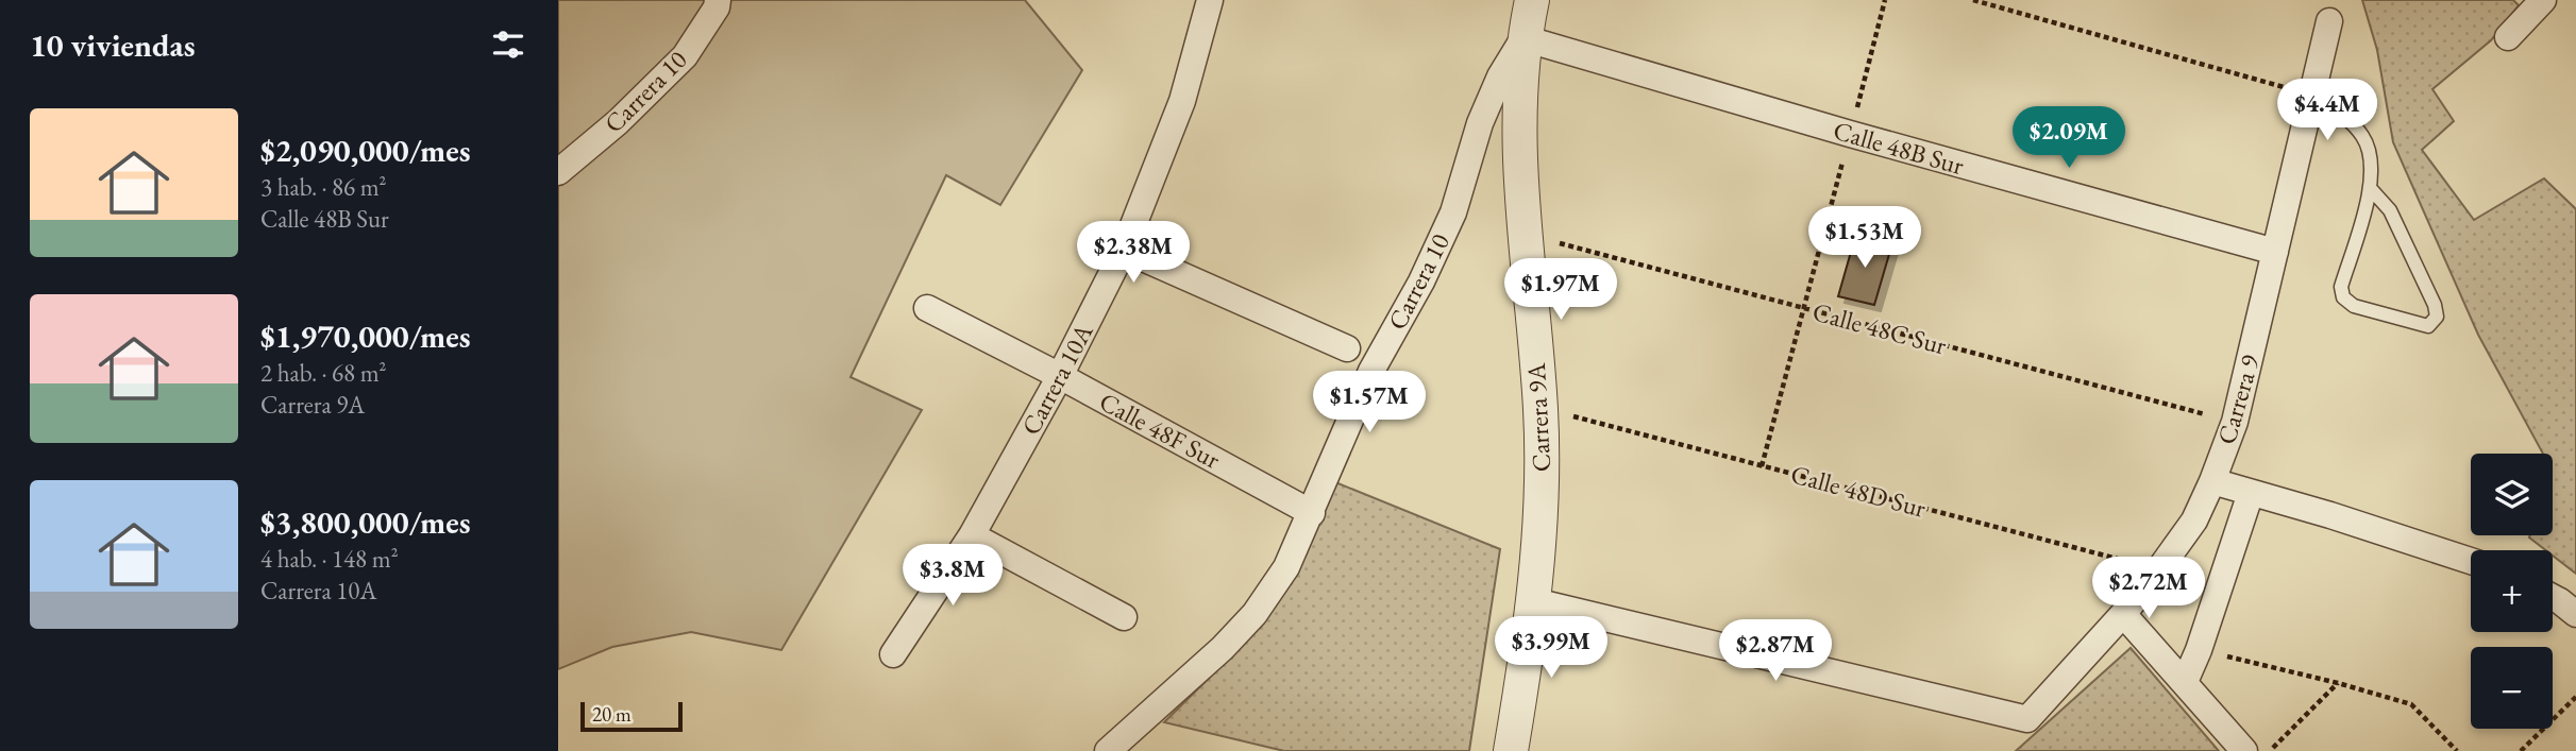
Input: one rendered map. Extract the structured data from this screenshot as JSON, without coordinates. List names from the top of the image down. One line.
{"streets":{"street":["Carrera 10","Calle 48B Sur","Carrera 10A","Carrera 9","Carrera 9A","Calle 48F Sur"],"path":["Calle 48C Sur","Calle 48D Sur"]},"crossings":[["Carrera 10","Calle 48B Sur"],["Carrera 10","Carrera 9A"],["Carrera 10","Calle 48F Sur"],["Calle 48B Sur","Carrera 9"],["Calle 48B Sur","Carrera 9A"],["Calle 48C Sur","Carrera 9"],["Calle 48C Sur","Carrera 9A"],["Carrera 10A","Calle 48F Sur"],["Carrera 9","Carrera 9A"],["Carrera 9","Calle 48D Sur"]],"scale_bar":"20 m","page":{"heading":"10 viviendas","price":["$4.4M","$2.09M","$1.53M","$2.38M","$1.97M","$1.57M","$3.8M","$2.72M","$3.99M","$2.87M"],"list":[{"name":"$2,090,000/mes","note":"3 hab. · 86 m² · Calle 48B Sur"},{"name":"$1,970,000/mes","note":"2 hab. · 68 m² · Carrera 9A"},{"name":"$3,800,000/mes","note":"4 hab. · 148 m² · Carrera 10A"}],"map_buttons":["+","−"],"scale":"20 m"}}
